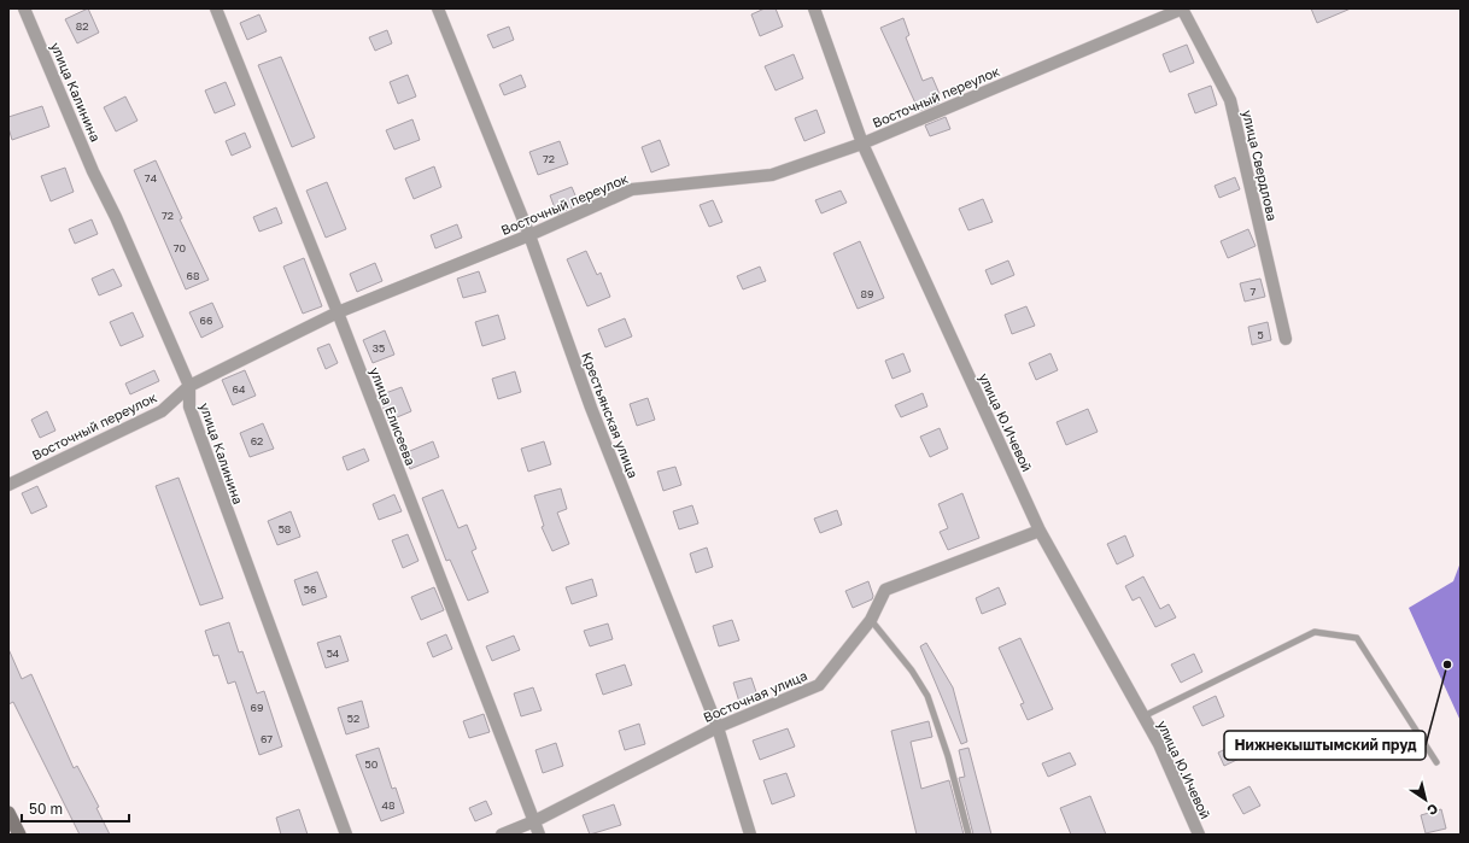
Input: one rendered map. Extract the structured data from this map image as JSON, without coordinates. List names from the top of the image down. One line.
{"streets":{"street":["улица Калинина","Восточный переулок","улица Свердлова","Крестьянская улица","улица Елисеева","улица Ю.Ичевой","Восточная улица"]},"crossings":[["улица Калинина","Восточный переулок"],["Восточный переулок","улица Свердлова"],["Восточный переулок","Крестьянская улица"],["Восточный переулок","улица Елисеева"],["Восточный переулок","улица Ю.Ичевой"],["Крестьянская улица","Восточная улица"],["улица Елисеева","Восточная улица"],["улица Ю.Ичевой","Восточная улица"]],"places":["Нижнекыштымский пруд"],"house_numbers":["82","72","74","72","70","68","7","89","66","5","35","64","62","58","56","54","69","52","67","50","48"],"scale_bar":"50 m","north":"bottom right"}
